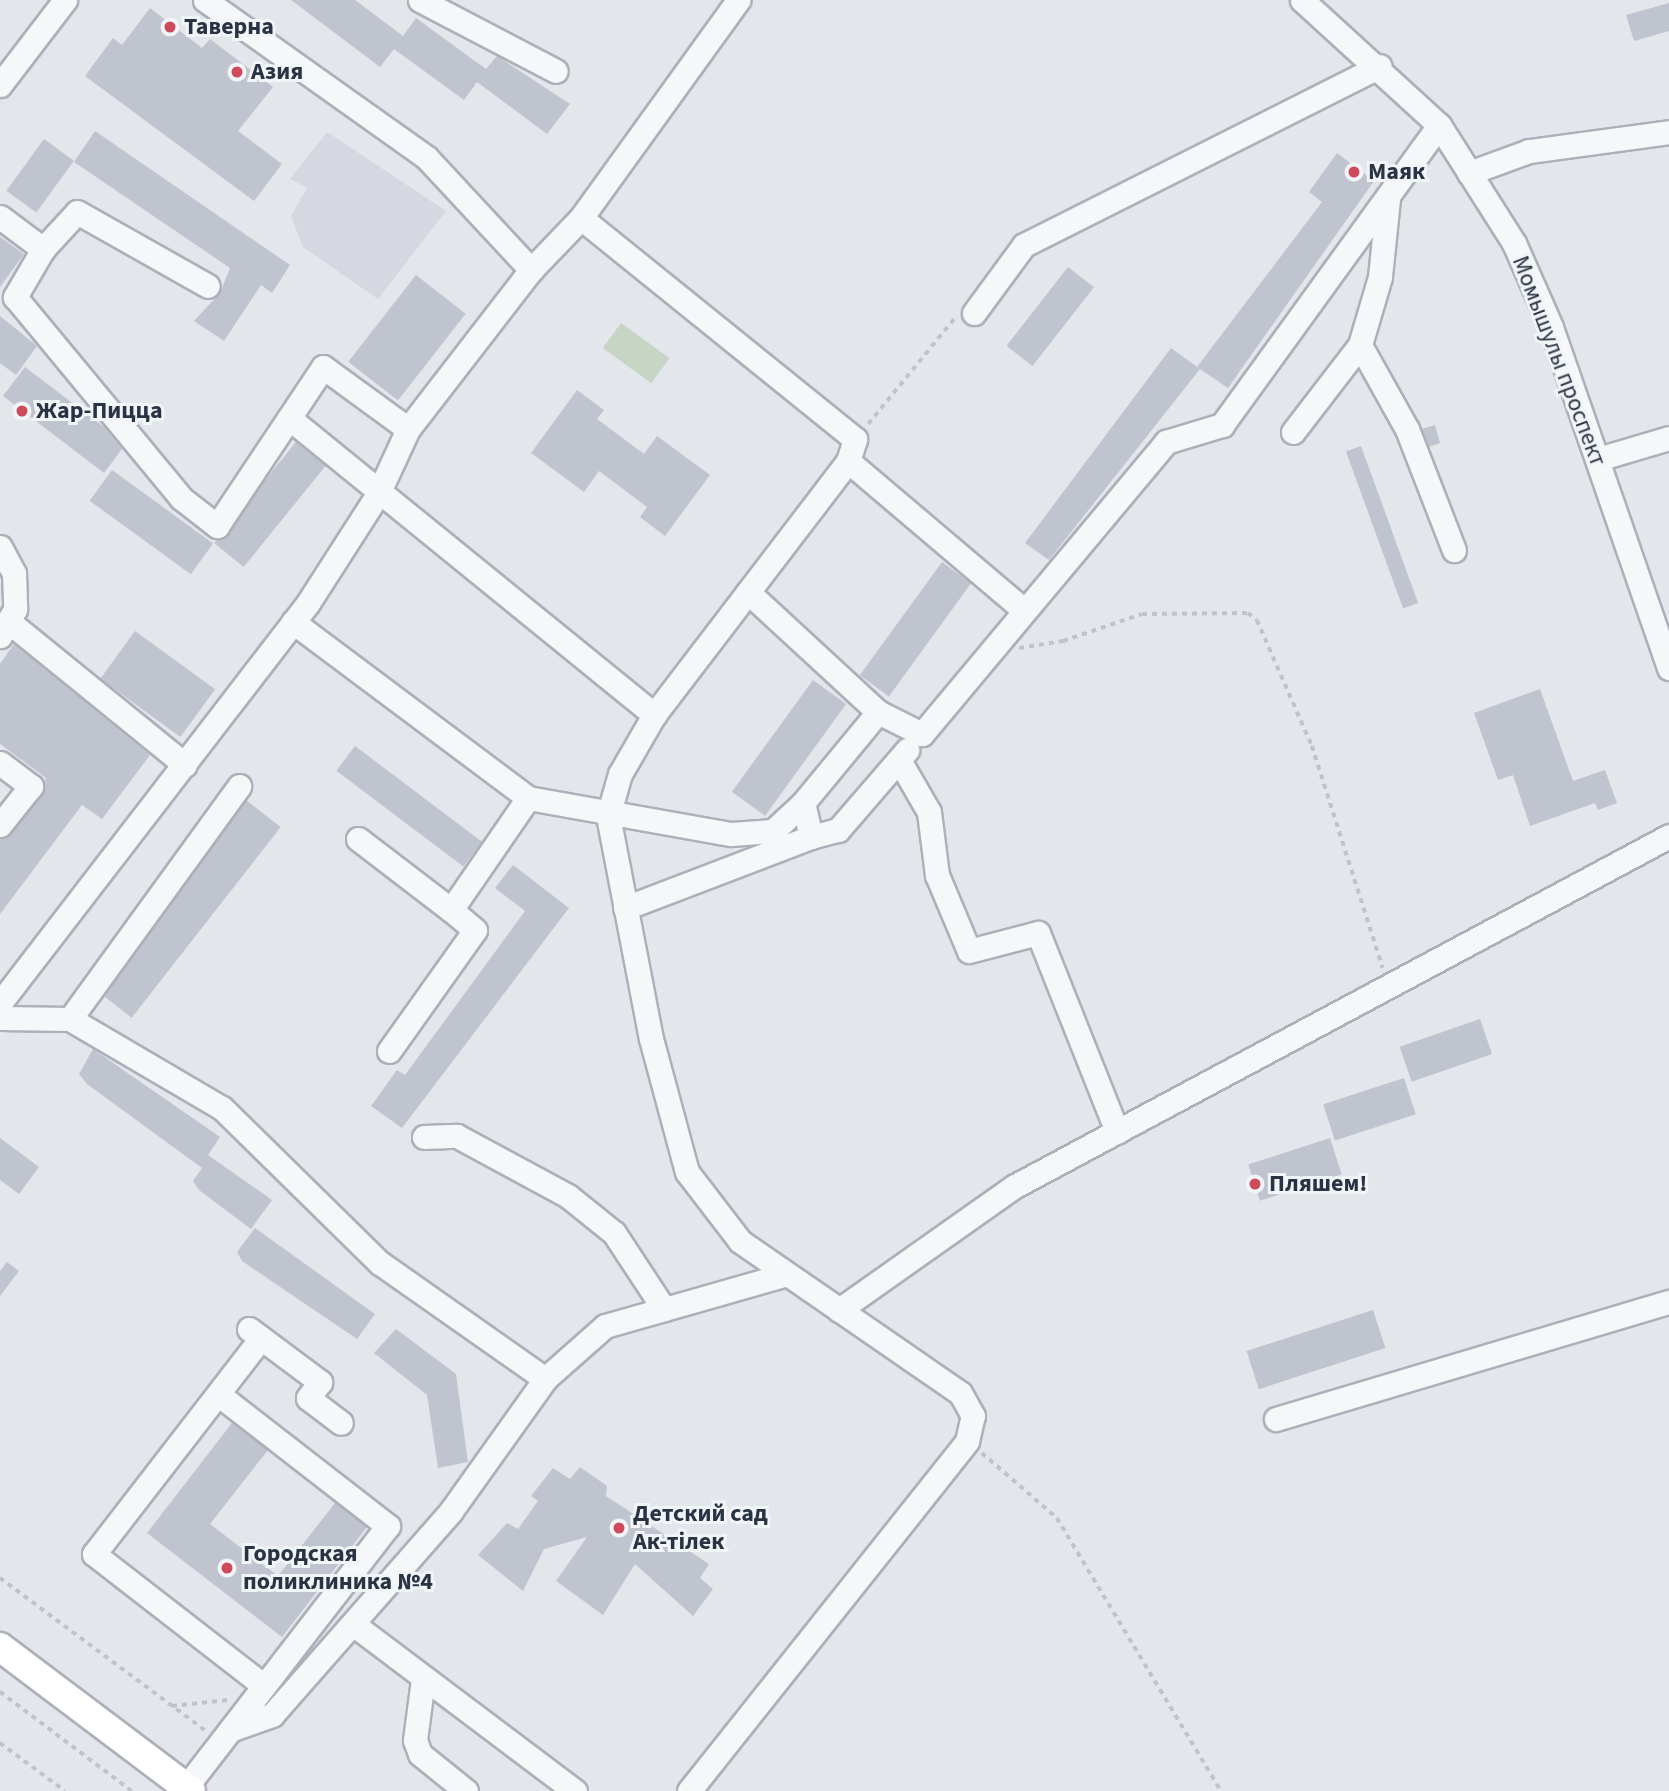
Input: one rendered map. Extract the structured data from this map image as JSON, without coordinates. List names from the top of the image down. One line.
{"streets":{"street":["Момышулы проспект"]},"places":["Таверна","Азия","Маяк","Жар-Пицца","Пляшем!","Детский сад Ак-тiлек","Городская поликлиника №4"]}
